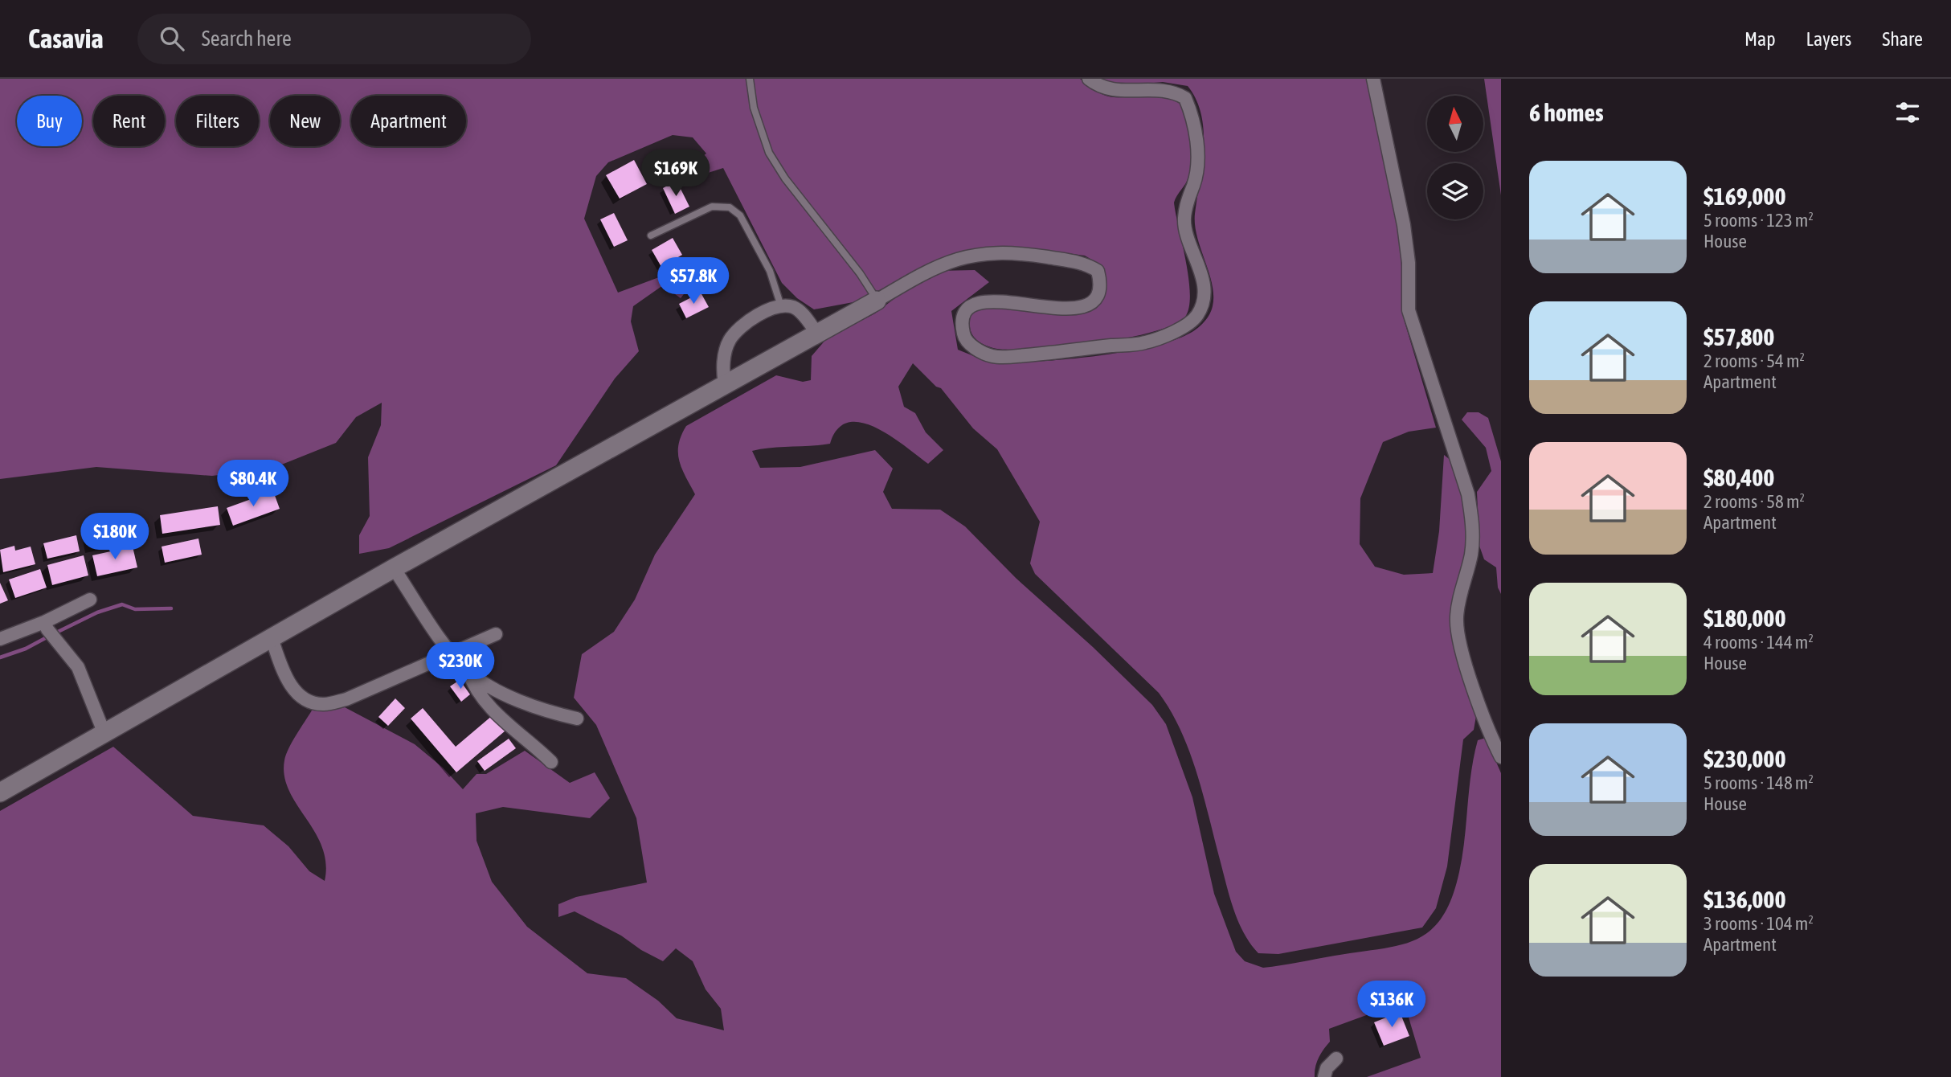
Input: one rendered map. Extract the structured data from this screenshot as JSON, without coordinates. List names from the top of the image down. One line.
{"north":"top","page":{"header":"Casavia","search":"Search here","nav":["Map","Layers","Share"],"heading":"6 homes","chip":["Buy","Rent","Filters","New","Apartment"],"list":[{"name":"$169,000","note":"5 rooms · 123 m² · House"},{"name":"$57,800","note":"2 rooms · 54 m² · Apartment"},{"name":"$80,400","note":"2 rooms · 58 m² · Apartment"},{"name":"$180,000","note":"4 rooms · 144 m² · House"},{"name":"$230,000","note":"5 rooms · 148 m² · House"},{"name":"$136,000","note":"3 rooms · 104 m² · Apartment"}],"price":["$169K","$57.8K","$80.4K","$180K","$230K","$136K"]}}
